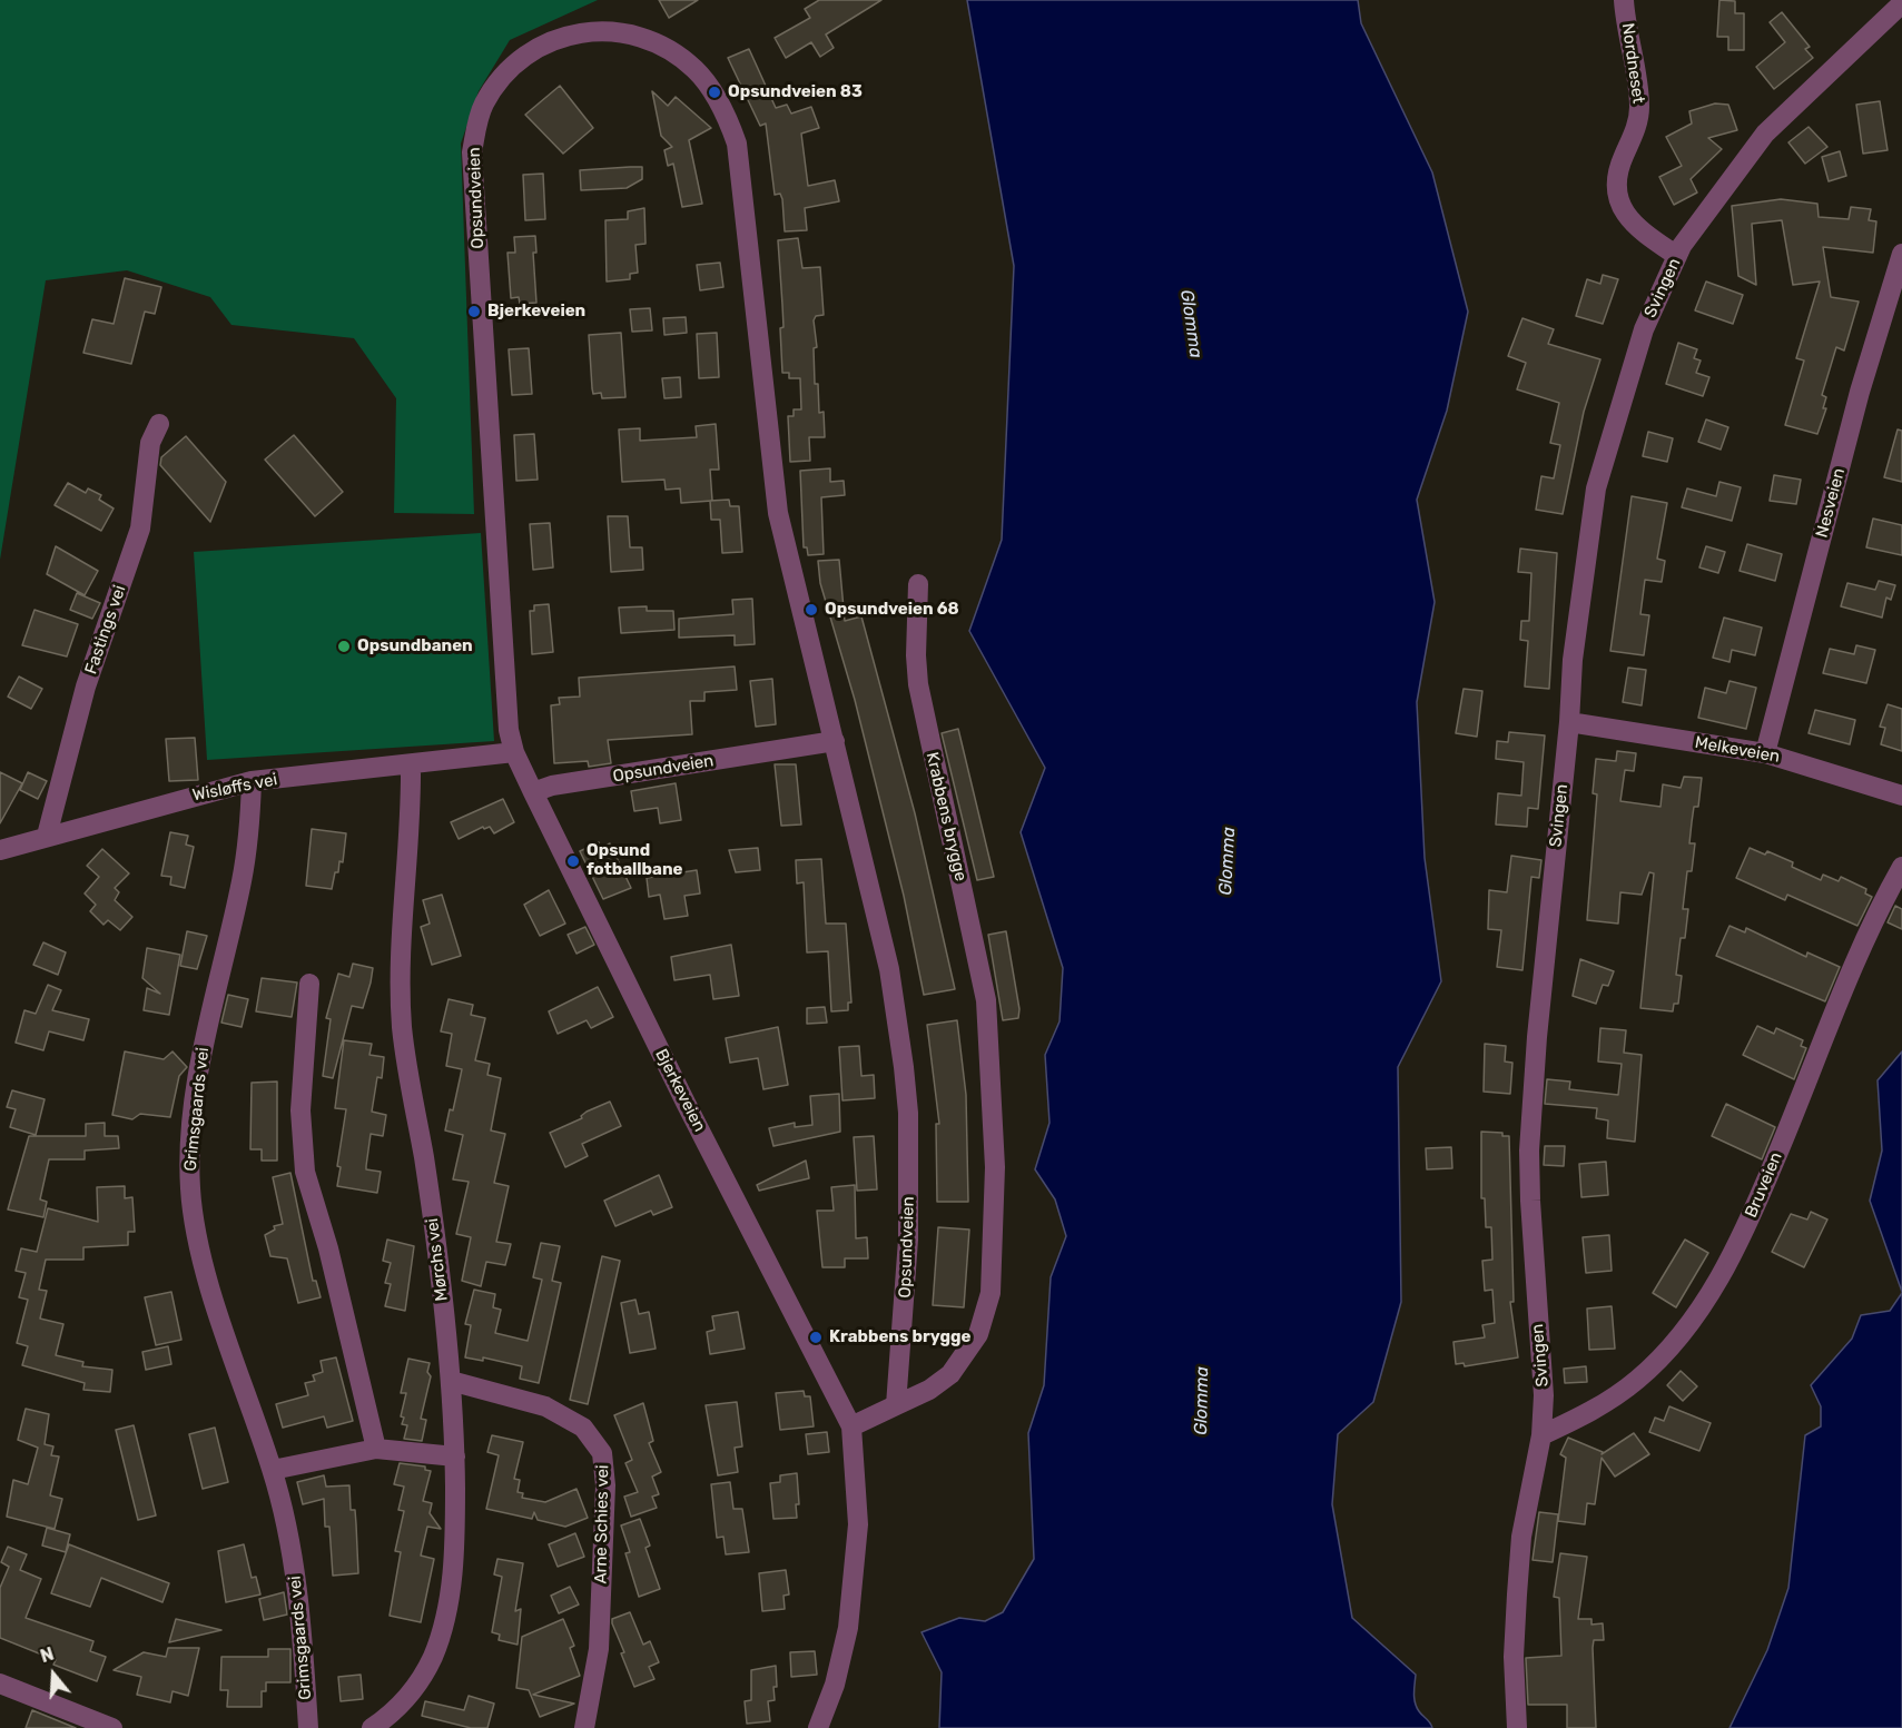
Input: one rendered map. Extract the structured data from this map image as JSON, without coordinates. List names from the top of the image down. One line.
{"streets":{"street":["Nordneset","Opsundveien","Svingen","Nesveien","Fastings vei","Melkeveien","Wisløffs vei","Krabbens brygge","Bjerkeveien","Grimsgaards vei","Bruveien","Mørchs vei","Arne Schies vei"]},"crossings":[["Nordneset","Svingen"],["Opsundveien","Wisløffs vei"],["Opsundveien","Krabbens brygge"],["Opsundveien","Bjerkeveien"],["Svingen","Melkeveien"],["Svingen","Bruveien"],["Nesveien","Melkeveien"],["Fastings vei","Wisløffs vei"],["Wisløffs vei","Bjerkeveien"],["Wisløffs vei","Grimsgaards vei"],["Wisløffs vei","Mørchs vei"],["Mørchs vei","Arne Schies vei"]],"water":["Glomma"],"places":["Opsundveien 83","Bjerkeveien","Opsundveien 68","Opsundbanen","Opsund fotballbane","Krabbens brygge"],"north":"top"}
